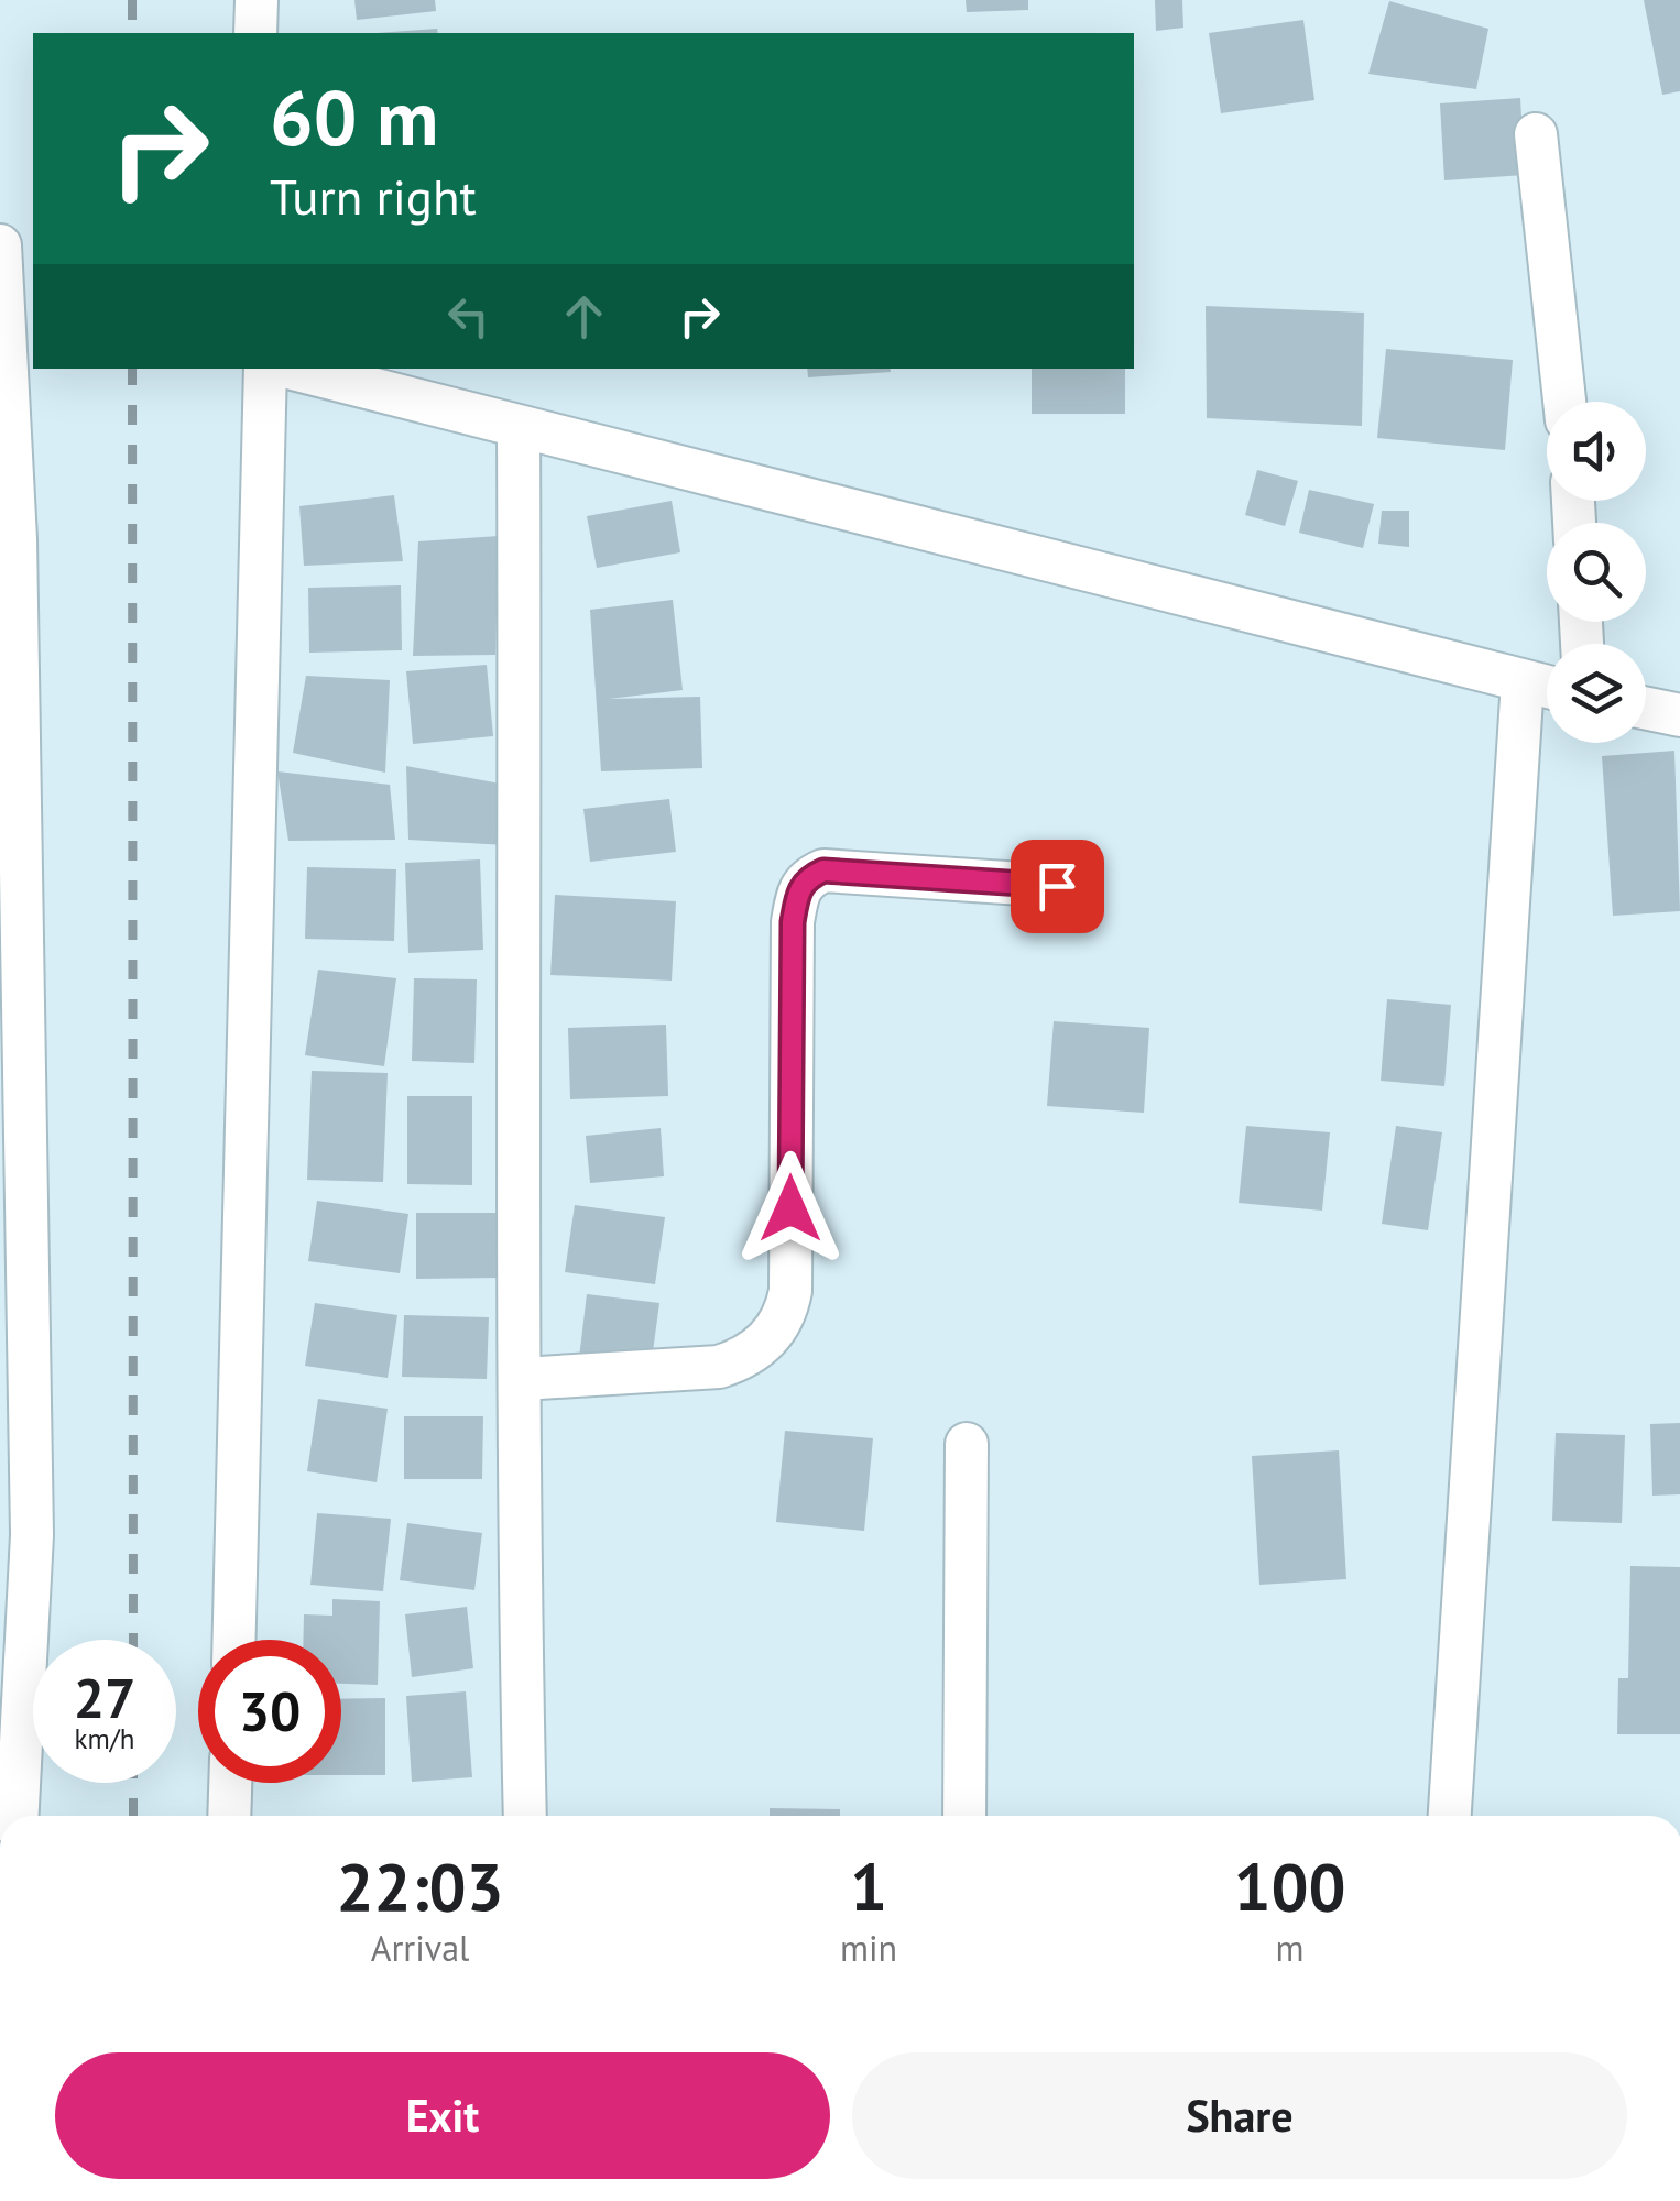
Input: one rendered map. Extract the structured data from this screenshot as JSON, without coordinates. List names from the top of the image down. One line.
{"page":{"turn":["60 m","Turn right"],"speed":"27 km/h","limit":"30","eta":["22:03","Arrival","1","min","100","m"],"buttons":["Exit","Share"]}}
